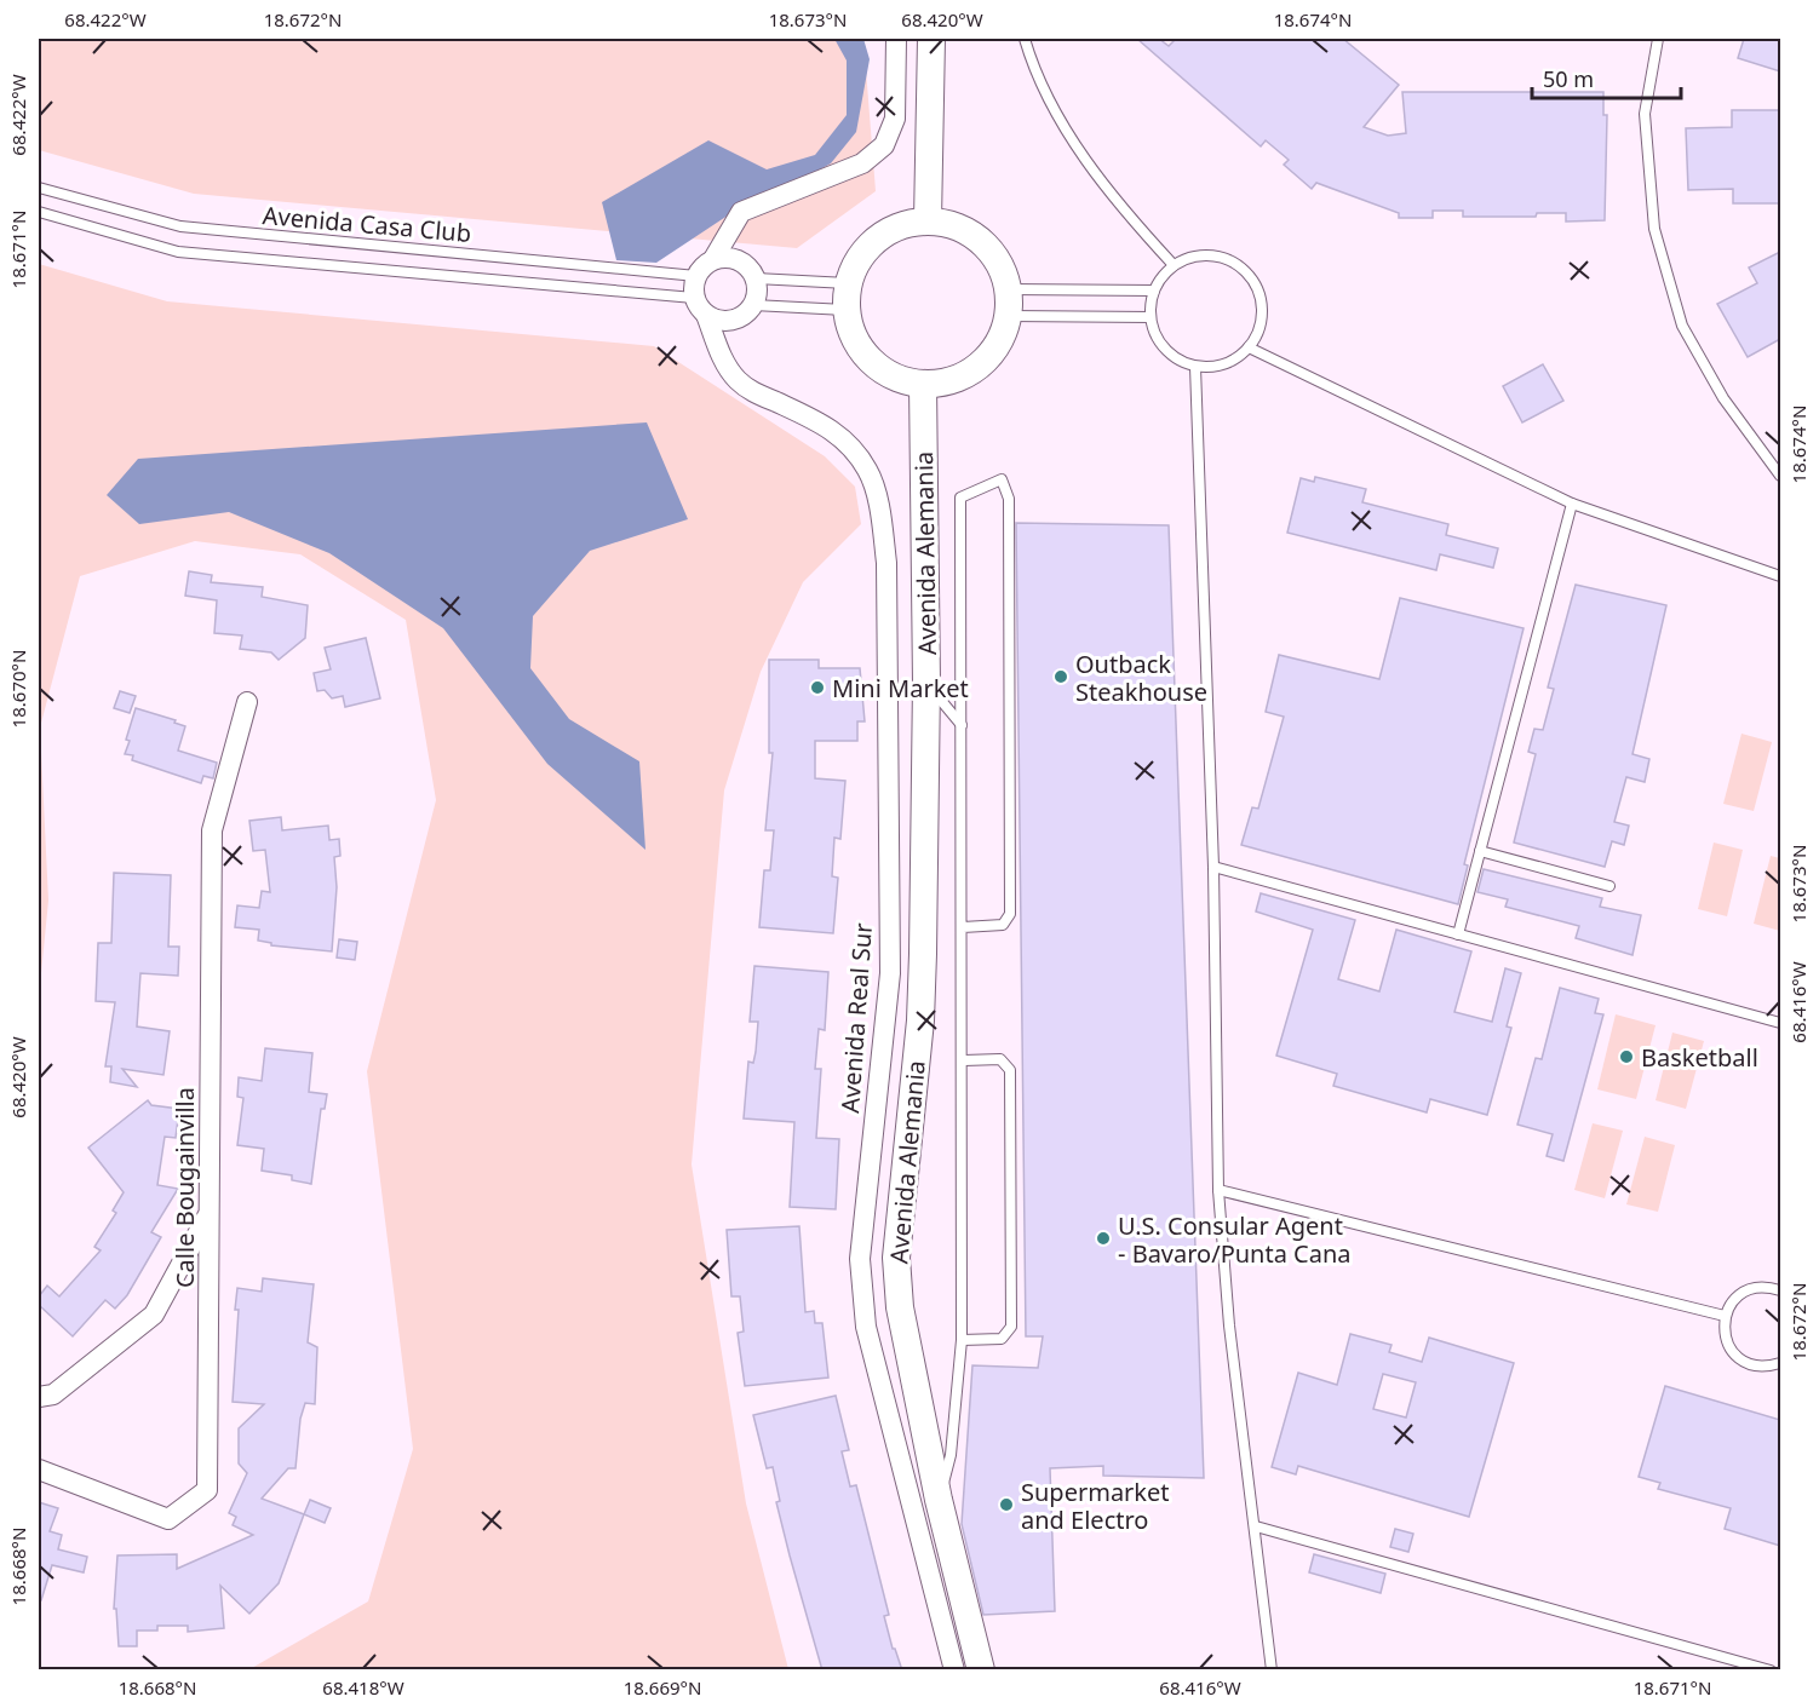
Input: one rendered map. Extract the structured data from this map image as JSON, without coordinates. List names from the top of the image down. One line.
{"streets":{"street":["Avenida Alemania","Avenida Real Sur","Calle Bougainvilla"],"lane":["Avenida Casa Club"]},"crossings":[["Avenida Casa Club","Avenida Real Sur"]],"places":["Outback Steakhouse","Mini Market","Basketball","U.S. Consular Agent - Bavaro/Punta Cana","Supermarket and Electro"],"scale_bar":"50 m","coordinates":["68.422°W","18.672°N","18.673°N","68.420°W","18.674°N","18.671°N","18.670°N","68.416°W","18.668°N","68.418°W","18.669°N"]}
